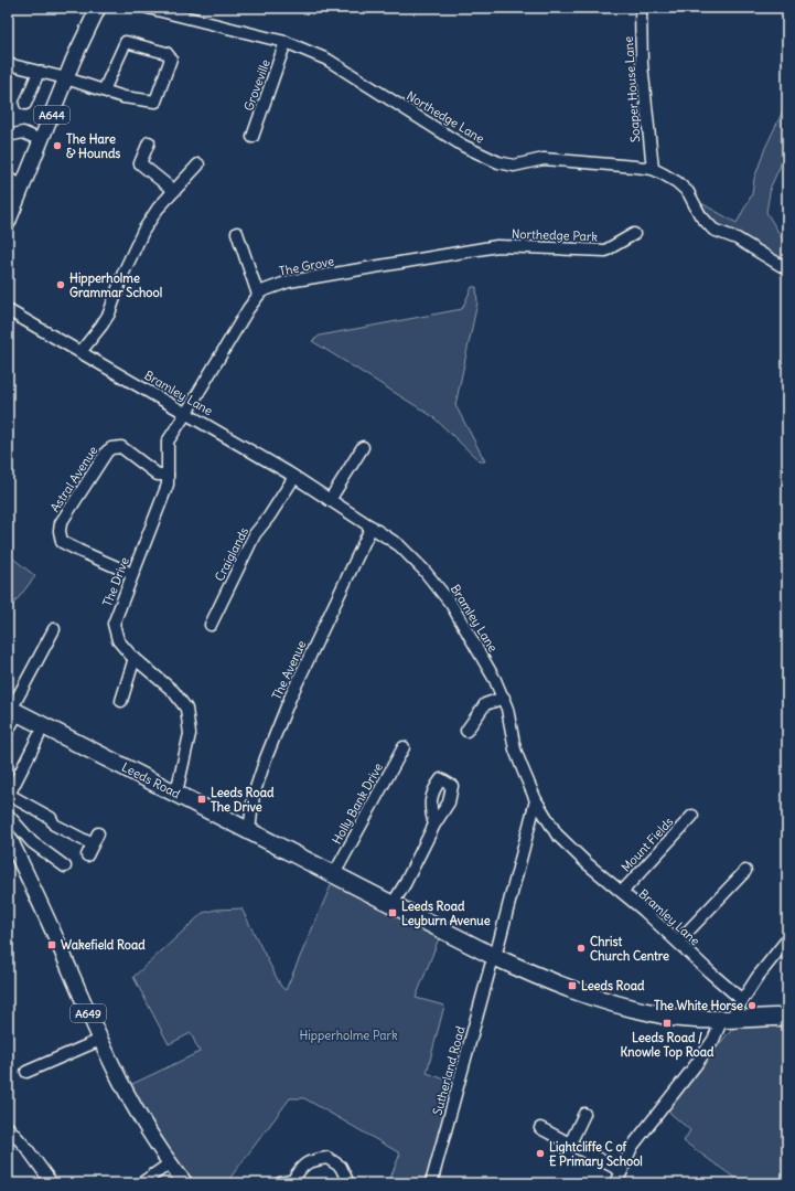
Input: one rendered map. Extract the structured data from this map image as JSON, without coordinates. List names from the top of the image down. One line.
{"streets":{"highway":["Leeds Road"],"main road":["A644","A649"],"street":["Groveville","Soaper House Lane","Northedge Lane","Northedge Park","The Grove","Bramley Lane","Astral Avenue","Craiglands","The Drive","The Avenue","Holly Bank Drive","Mount Fields","Sutherland Road"]},"crossings":[["Groveville","Northedge Lane"],["Soaper House Lane","Northedge Lane"],["Northedge Park","The Grove"],["Bramley Lane","Craiglands"],["Bramley Lane","The Drive"],["Bramley Lane","The Avenue"],["Bramley Lane","Mount Fields"],["Bramley Lane","Sutherland Road"],["Astral Avenue","The Drive"],["The Drive","Leeds Road"],["The Avenue","Leeds Road"],["Leeds Road","Holly Bank Drive"],["Leeds Road","Sutherland Road"]],"parks":["Hipperholme Park"],"places":{"other":["The Hare & Hounds","Hipperholme Grammar School","Christ Church Centre","The White Horse","Lightcliffe C of E Primary School"],"transit":["Leeds Road The Drive","Leeds Road Leyburn Avenue","Wakefield Road","Leeds Road","Leeds Road / Knowle Top Road"]}}
